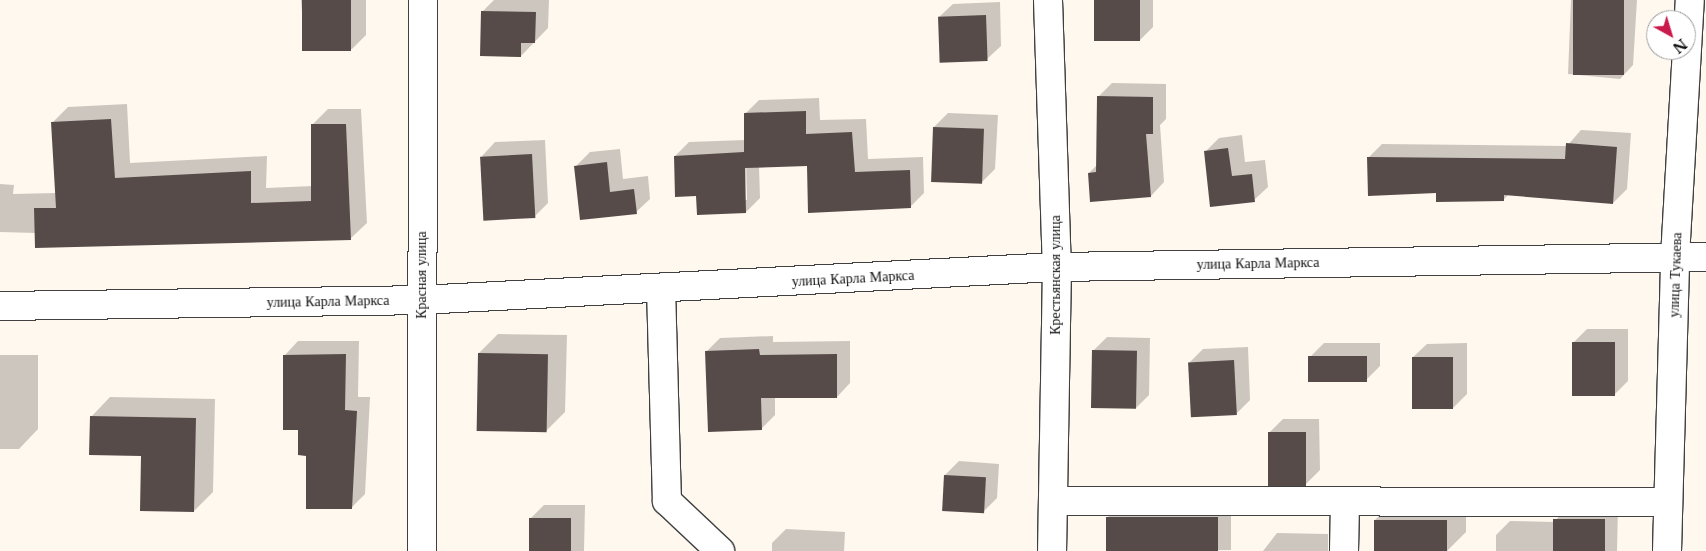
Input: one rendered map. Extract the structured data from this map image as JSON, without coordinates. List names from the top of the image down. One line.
{"streets":{"street":["улица Карла Маркса","Красная улица","Крестьянская улица","улица Тукаева"]},"crossings":[["улица Карла Маркса","Красная улица"],["улица Карла Маркса","Крестьянская улица"],["улица Карла Маркса","улица Тукаева"]],"north":"bottom right"}
